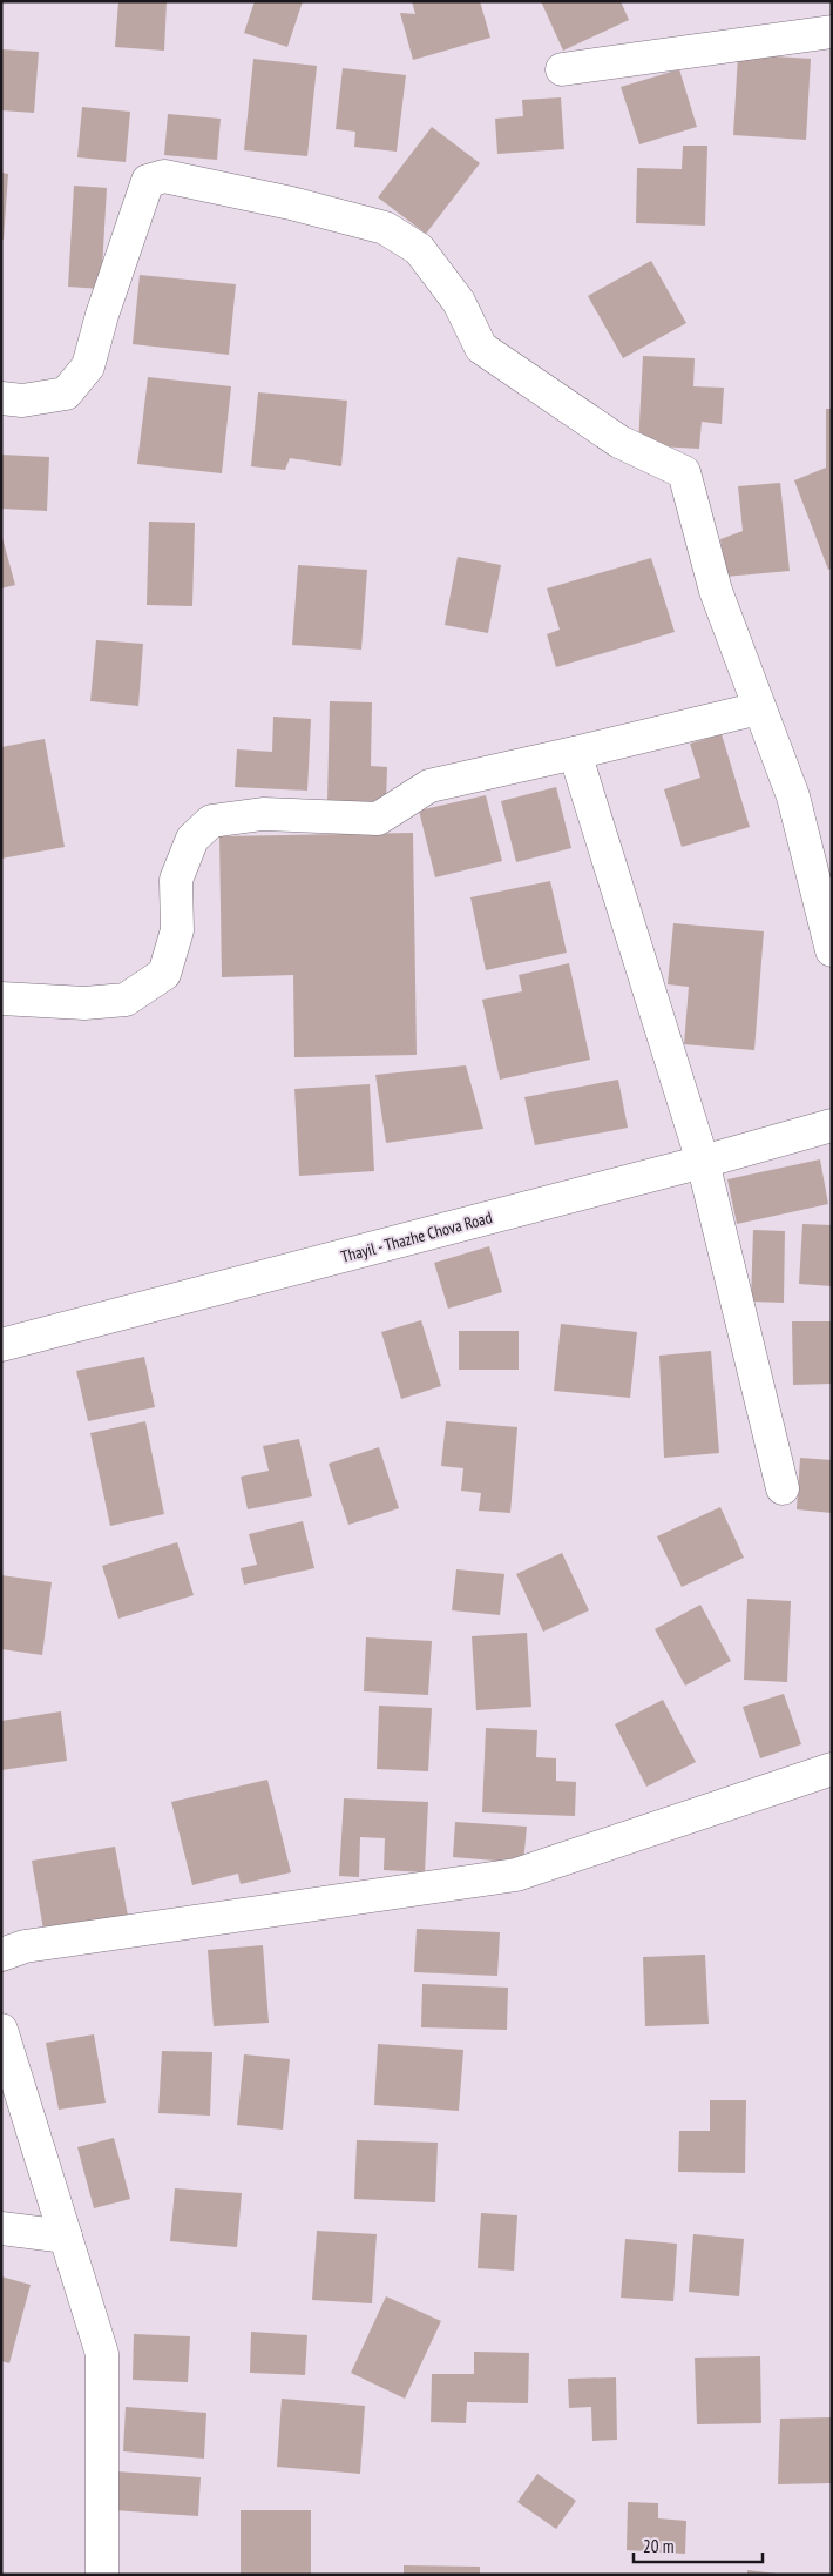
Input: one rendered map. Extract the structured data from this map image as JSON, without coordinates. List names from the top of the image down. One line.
{"streets":{"street":["Thayil - Thazhe Chova Road"]},"scale_bar":"20 m"}
